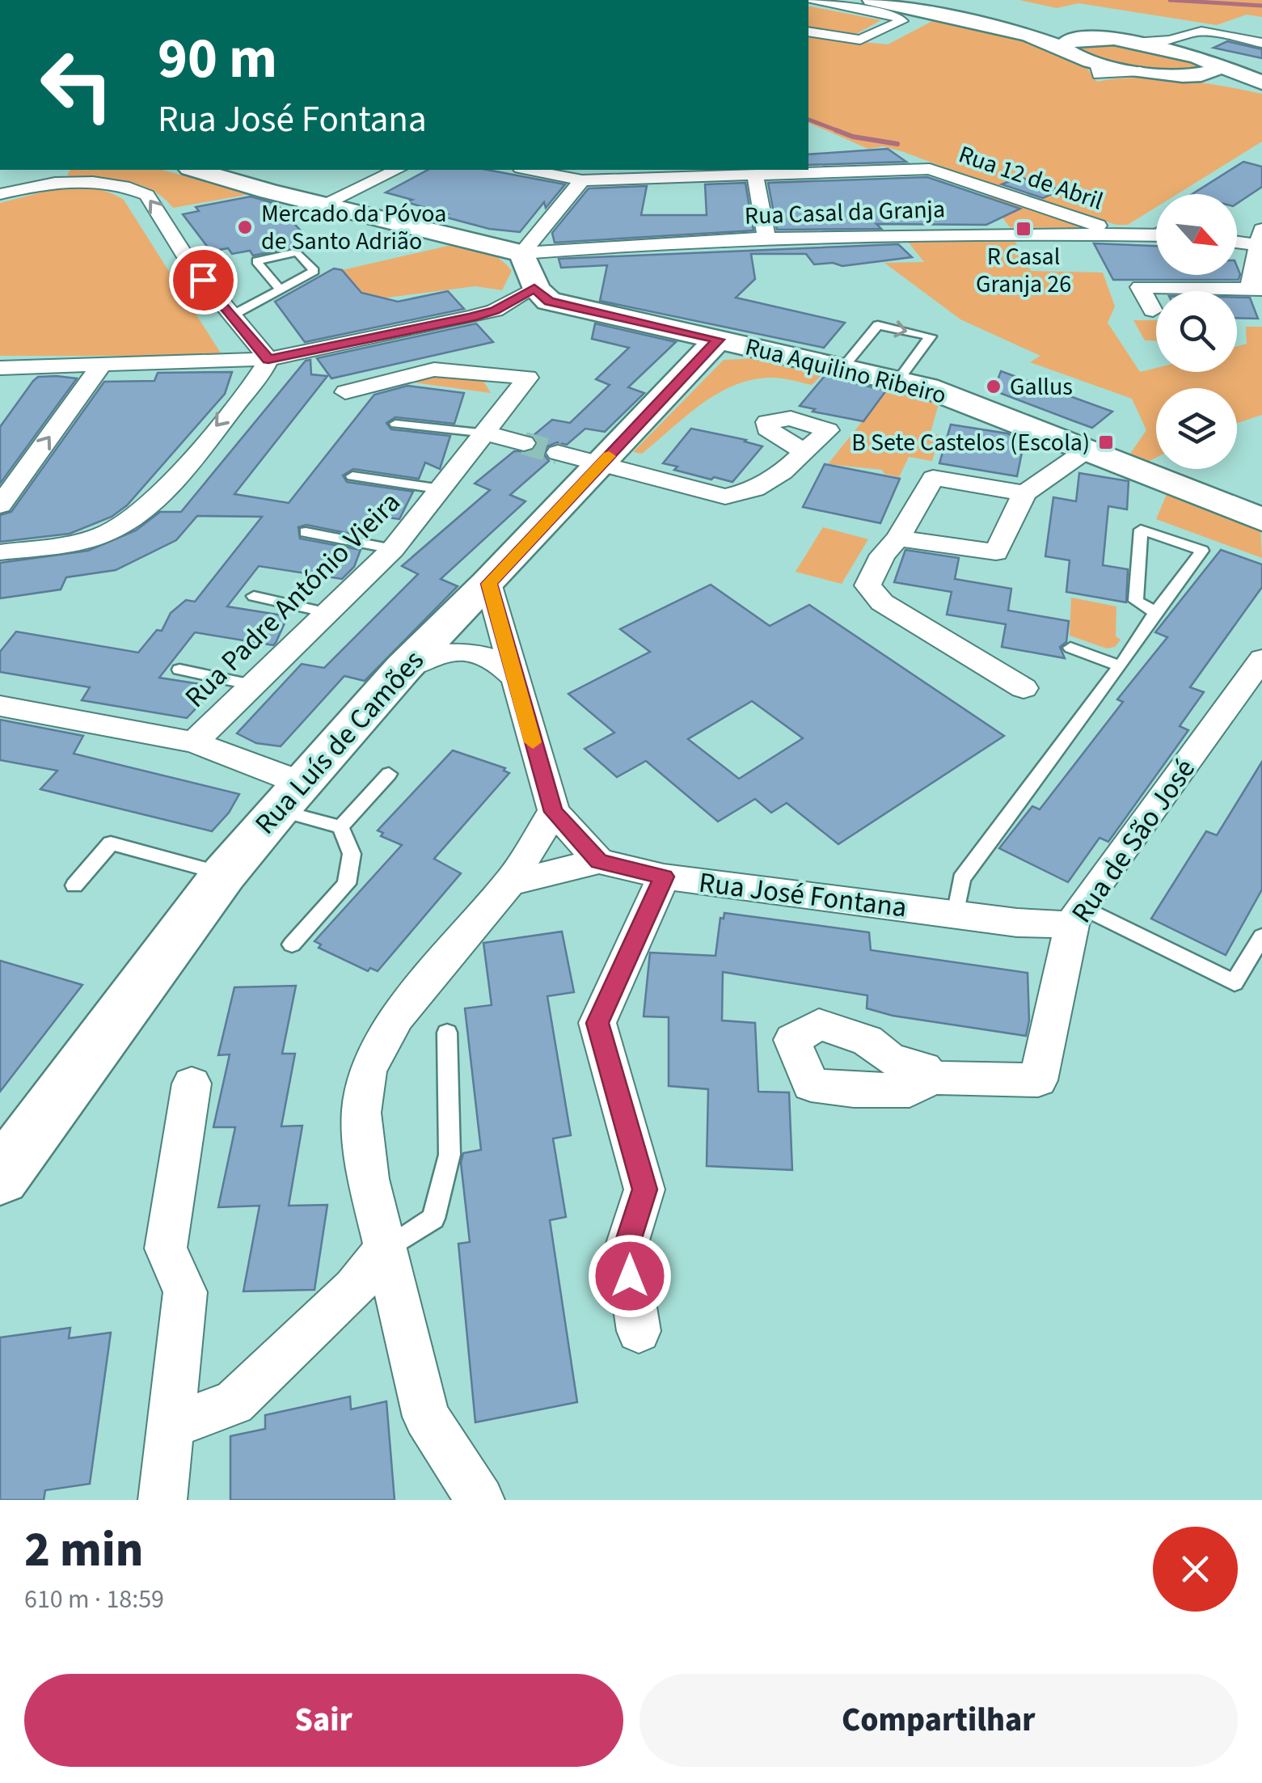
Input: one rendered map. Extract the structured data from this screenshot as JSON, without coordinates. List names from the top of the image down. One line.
{"streets":{"street":["Rua 12 de Abril","Rua Casal da Granja","Rua Aquilino Ribeiro","Rua Padre António Vieira","Rua Luís de Camões","Rua de São José","Rua José Fontana"]},"crossings":[["Rua 12 de Abril","Rua Casal da Granja"],["Rua Casal da Granja","Rua Aquilino Ribeiro"],["Rua Aquilino Ribeiro","Rua Luís de Camões"],["Rua de São José","Rua José Fontana"]],"places":{"other":["Mercado da Póvoa de Santo Adrião","Gallus"],"transit":["R Casal Granja 26","B Sete Castelos (Escola)"]},"north":"bottom right","page":{"turn":["90 m","Rua José Fontana"],"heading":["2 min","610 m · 18:59"],"buttons":["Sair","Compartilhar"]}}
